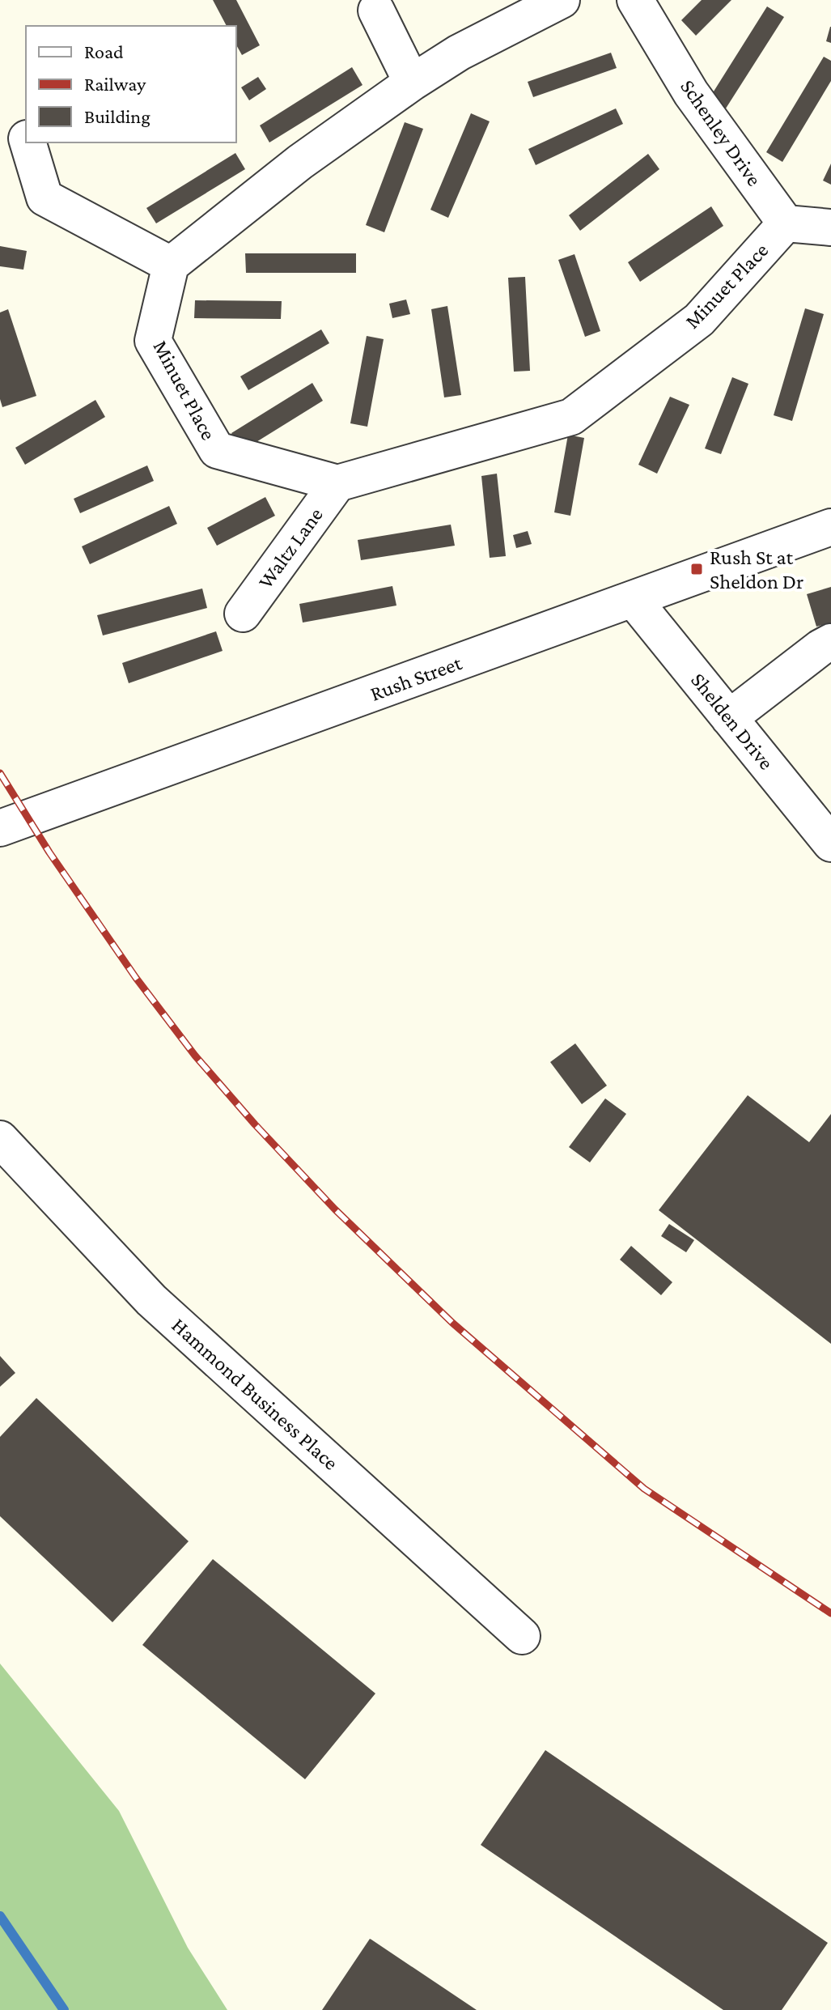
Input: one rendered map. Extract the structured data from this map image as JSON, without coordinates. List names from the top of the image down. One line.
{"streets":{"street":["Schenley Drive","Minuet Place","Waltz Lane","Rush Street","Shelden Drive","Hammond Business Place"]},"crossings":[["Schenley Drive","Minuet Place"],["Minuet Place","Waltz Lane"],["Rush Street","Shelden Drive"]],"places":{"transit":["Rush St at Sheldon Dr"]},"legend":["Road","Railway","Building"]}
